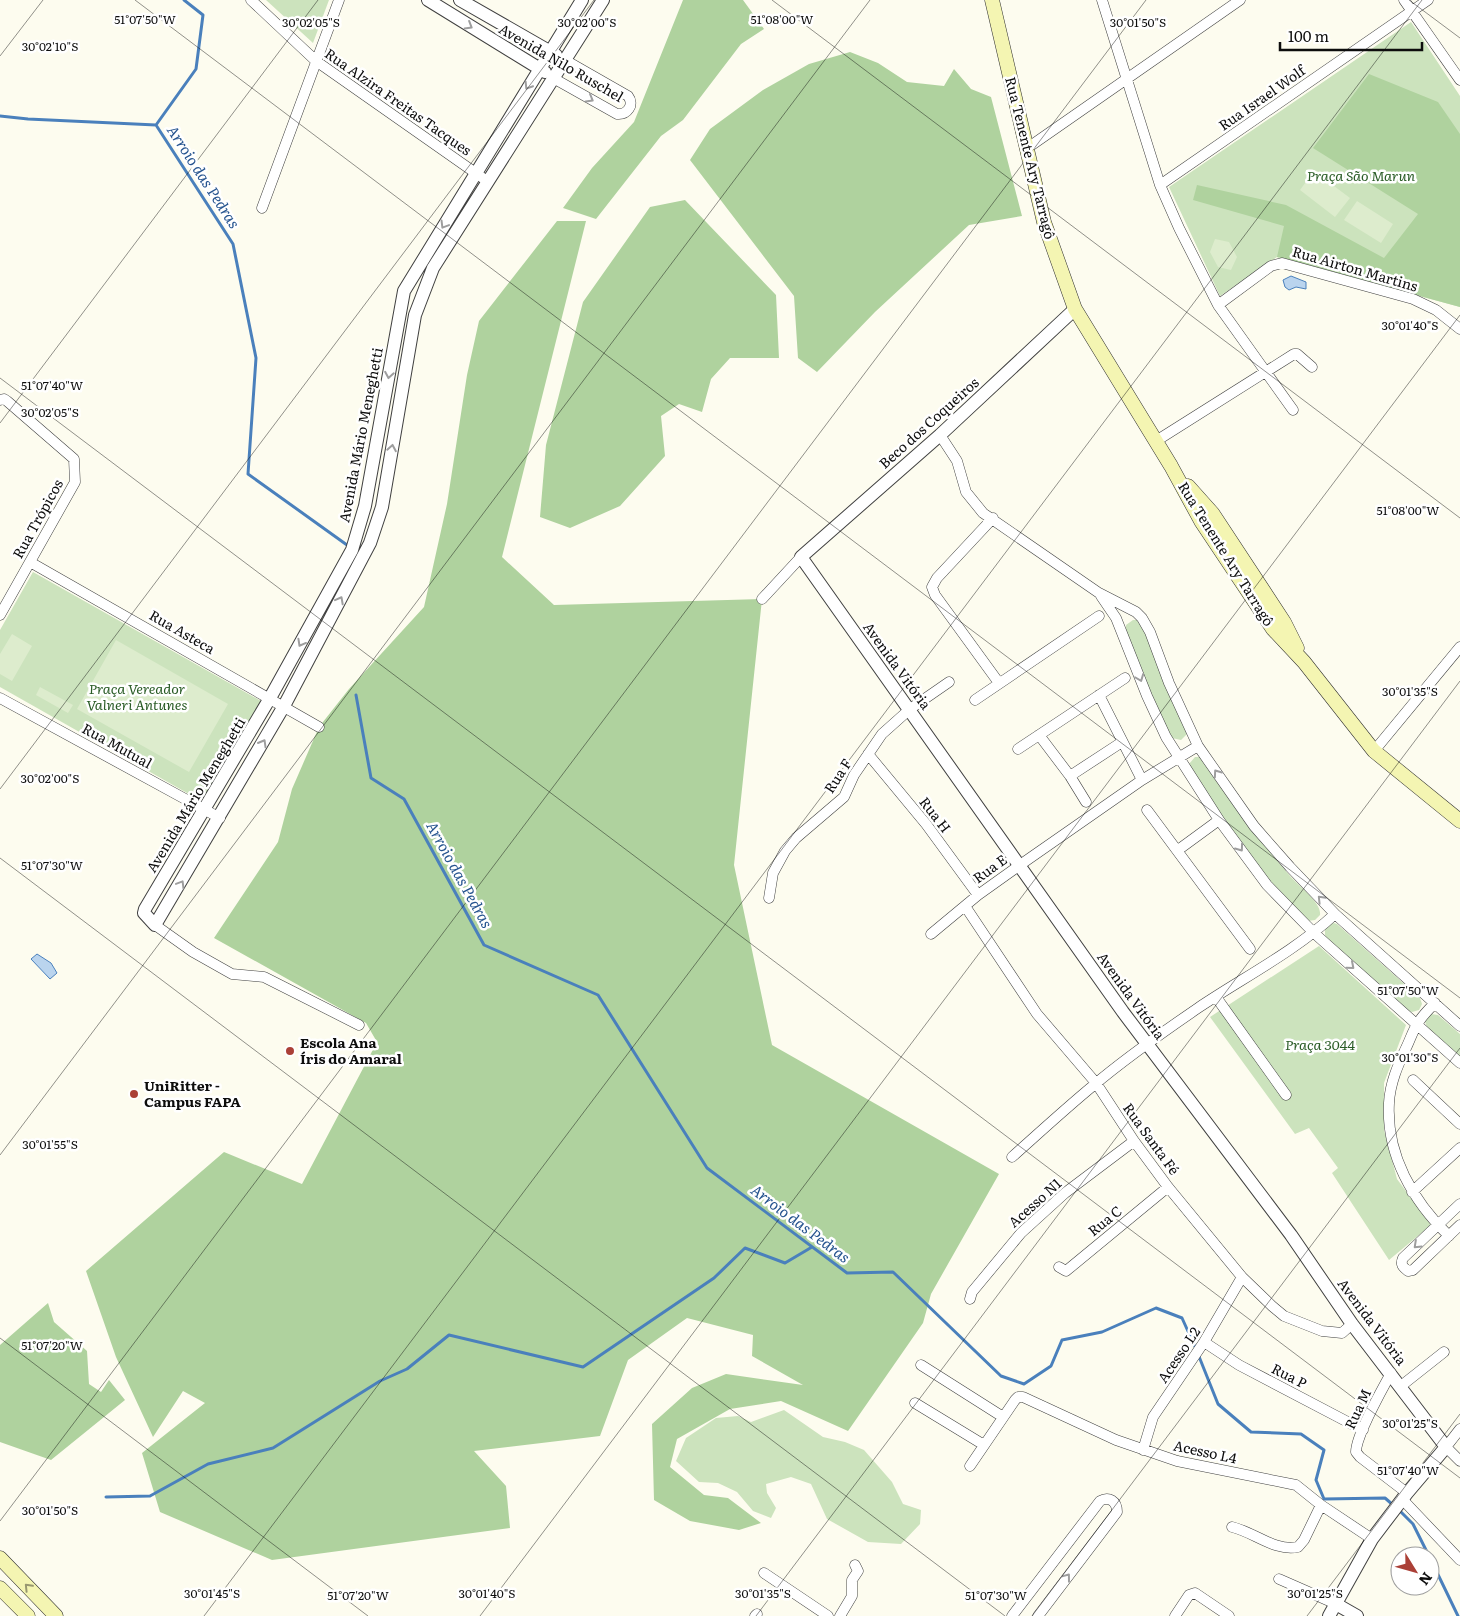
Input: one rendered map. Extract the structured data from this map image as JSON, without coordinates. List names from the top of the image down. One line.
{"streets":{"main road":["Rua Tenente Ary Tarragô"],"street":["Avenida Nilo Ruschel","Rua Israel Wolf","Rua Alzira Freitas Tacques","Rua Airton Martins","Beco dos Coqueiros","Avenida Mário Meneghetti","Rua Trópicos","Rua Asteca","Avenida Vitória","Rua Mutual","Rua F","Rua H","Rua E","Rua Santa Fé","Acesso N1","Rua C","Acesso L2","Rua P","Rua M","Acesso L4"]},"crossings":[["Avenida Nilo Ruschel","Avenida Mário Meneghetti"],["Rua Alzira Freitas Tacques","Avenida Mário Meneghetti"],["Rua Tenente Ary Tarragô","Beco dos Coqueiros"],["Beco dos Coqueiros","Avenida Vitória"],["Avenida Mário Meneghetti","Rua Asteca"],["Avenida Mário Meneghetti","Rua Mutual"],["Rua Trópicos","Rua Asteca"],["Avenida Vitória","Rua F"],["Avenida Vitória","Rua E"],["Avenida Vitória","Rua Santa Fé"],["Avenida Vitória","Rua M"],["Rua F","Rua H"],["Rua H","Rua E"],["Rua E","Rua Santa Fé"],["Rua Santa Fé","Acesso N1"],["Rua Santa Fé","Rua C"],["Rua Santa Fé","Acesso L2"],["Acesso L2","Rua P"],["Acesso L2","Acesso L4"],["Rua P","Rua M"]],"water":["Arroio das Pedras"],"parks":["Praça São Marun","Praça Vereador Valneri Antunes","Praça 3044"],"places":["Escola Ana Íris do Amaral","UniRitter - Campus FAPA"],"scale_bar":"100 m","north":"bottom right","coordinates":["51°07'50\"W","51°08'00\"W","30°02'05\"S","30°02'00\"S","30°01'50\"S","30°02'10\"S","30°01'40\"S","51°07'40\"W","30°01'35\"S","51°07'30\"W","30°01'30\"S","30°01'55\"S","51°07'20\"W","30°01'25\"S","30°01'45\"S"]}
